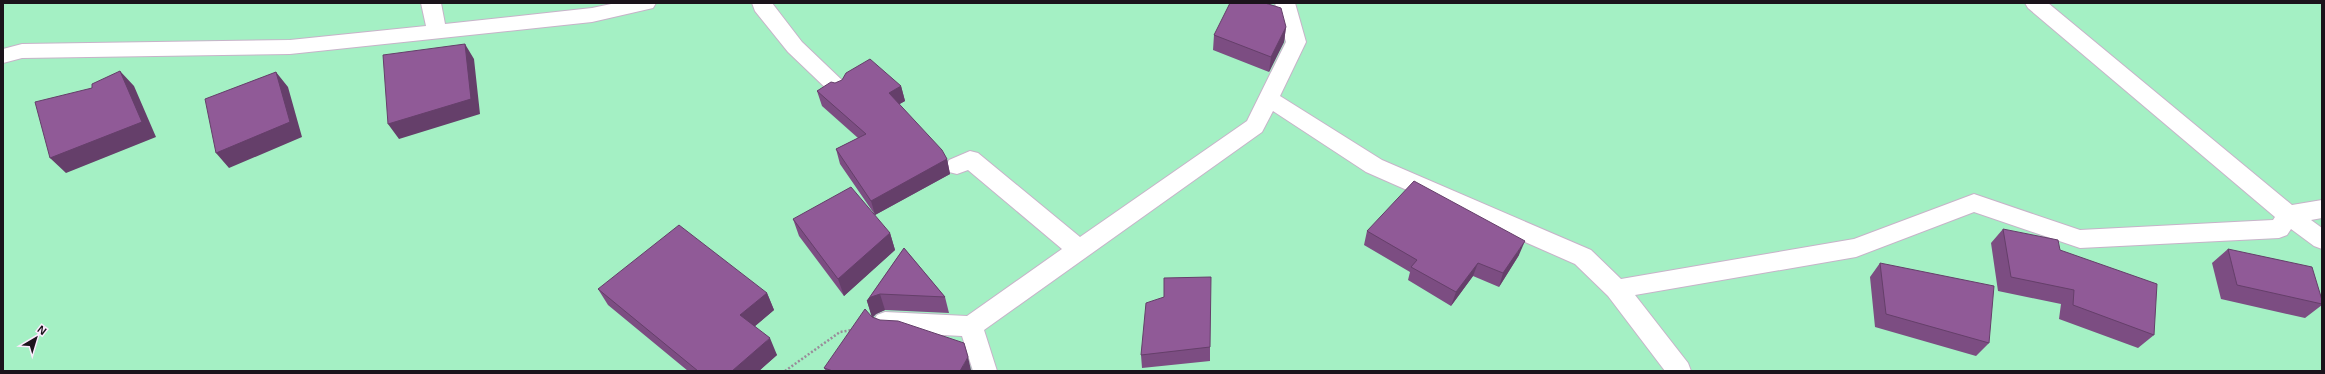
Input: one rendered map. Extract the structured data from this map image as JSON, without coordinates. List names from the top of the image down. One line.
{"north":"top right"}
